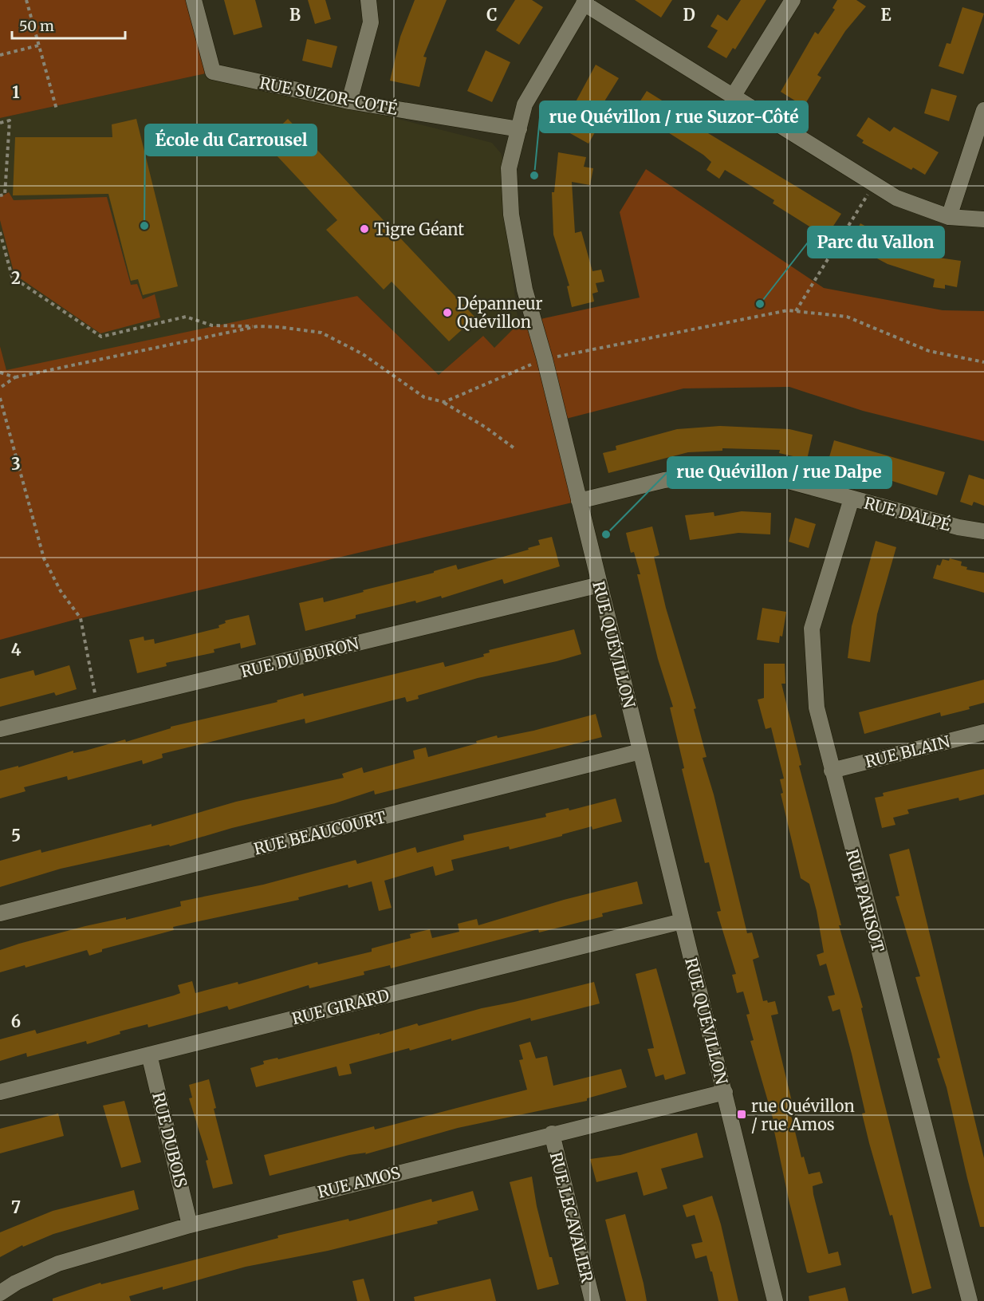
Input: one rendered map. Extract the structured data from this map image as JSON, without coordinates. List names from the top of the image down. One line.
{"streets":{"street":["RUE SUZOR-COTÉ","RUE DALPÉ","RUE QUÉVILLON","RUE DU BURON","RUE BLAIN","RUE BEAUCOURT","RUE PARISOT","RUE GIRARD","RUE DUBOIS","RUE AMOS","RUE LECAVALIER"]},"crossings":[["RUE SUZOR-COTÉ","RUE QUÉVILLON"],["RUE DALPÉ","RUE QUÉVILLON"],["RUE DALPÉ","RUE PARISOT"],["RUE QUÉVILLON","RUE DU BURON"],["RUE QUÉVILLON","RUE BEAUCOURT"],["RUE QUÉVILLON","RUE GIRARD"],["RUE QUÉVILLON","RUE AMOS"],["RUE BLAIN","RUE PARISOT"],["RUE GIRARD","RUE DUBOIS"],["RUE DUBOIS","RUE AMOS"],["RUE AMOS","RUE LECAVALIER"]],"places":{"other":["rue Quévillon / rue Suzor-Côté","École du Carrousel","Tigre Géant","Parc du Vallon","Dépanneur Quévillon","rue Quévillon / rue Dalpe"],"transit":["rue Quévillon / rue Amos"]},"scale_bar":"50 m","grid":{"columns":["B","C","D","E"],"rows":["1","2","3","4","5","6","7"]}}
